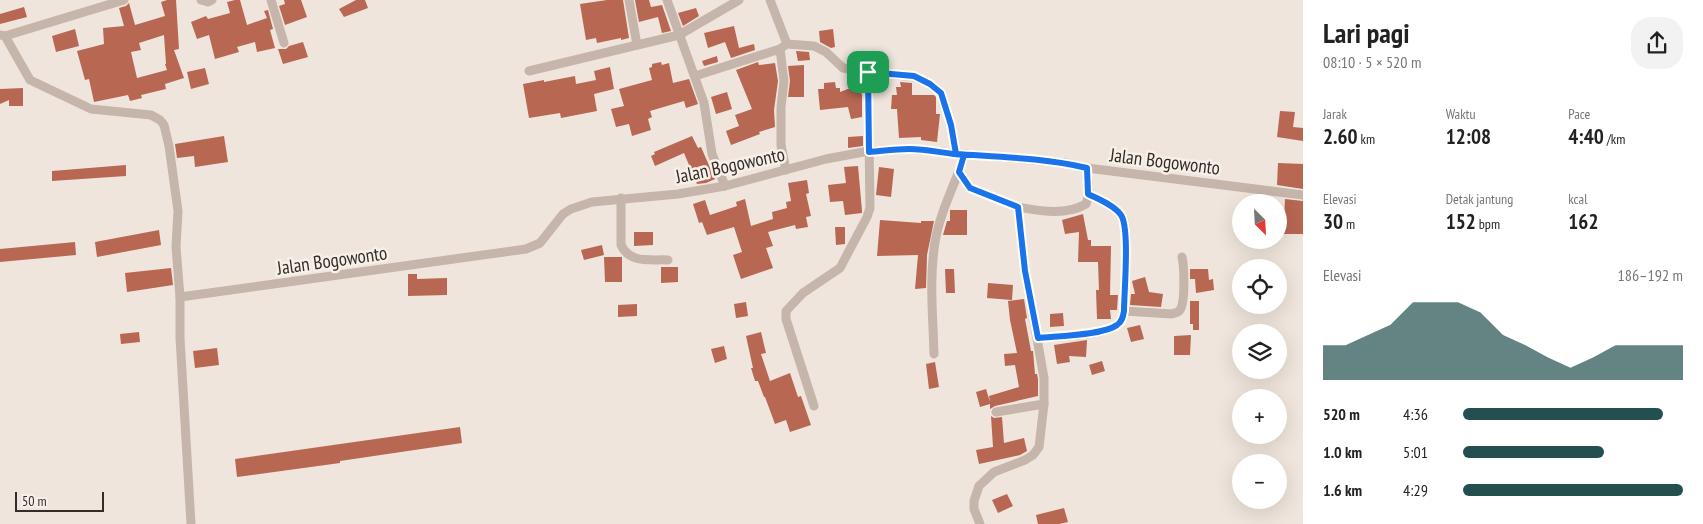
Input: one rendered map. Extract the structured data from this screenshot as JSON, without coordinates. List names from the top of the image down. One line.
{"streets":{"street":["Jalan Bogowonto"]},"scale_bar":"50 m","north":"bottom right","page":{"heading":["Lari pagi","08:10 · 5 × 520 m"],"stats":[["Jarak","2.60 km"],["Waktu","12:08"],["Pace","4:40 /km"],["Elevasi","30 m"],["Detak jantung","152 bpm"],["kcal","162"]],"map_buttons":["+","−"],"chart":["Elevasi","186–192 m"],"list":[{"name":"520 m","note":"4:36"},{"name":"1.0 km","note":"5:01"},{"name":"1.6 km","note":"4:29"}],"scale":"50 m"}}
